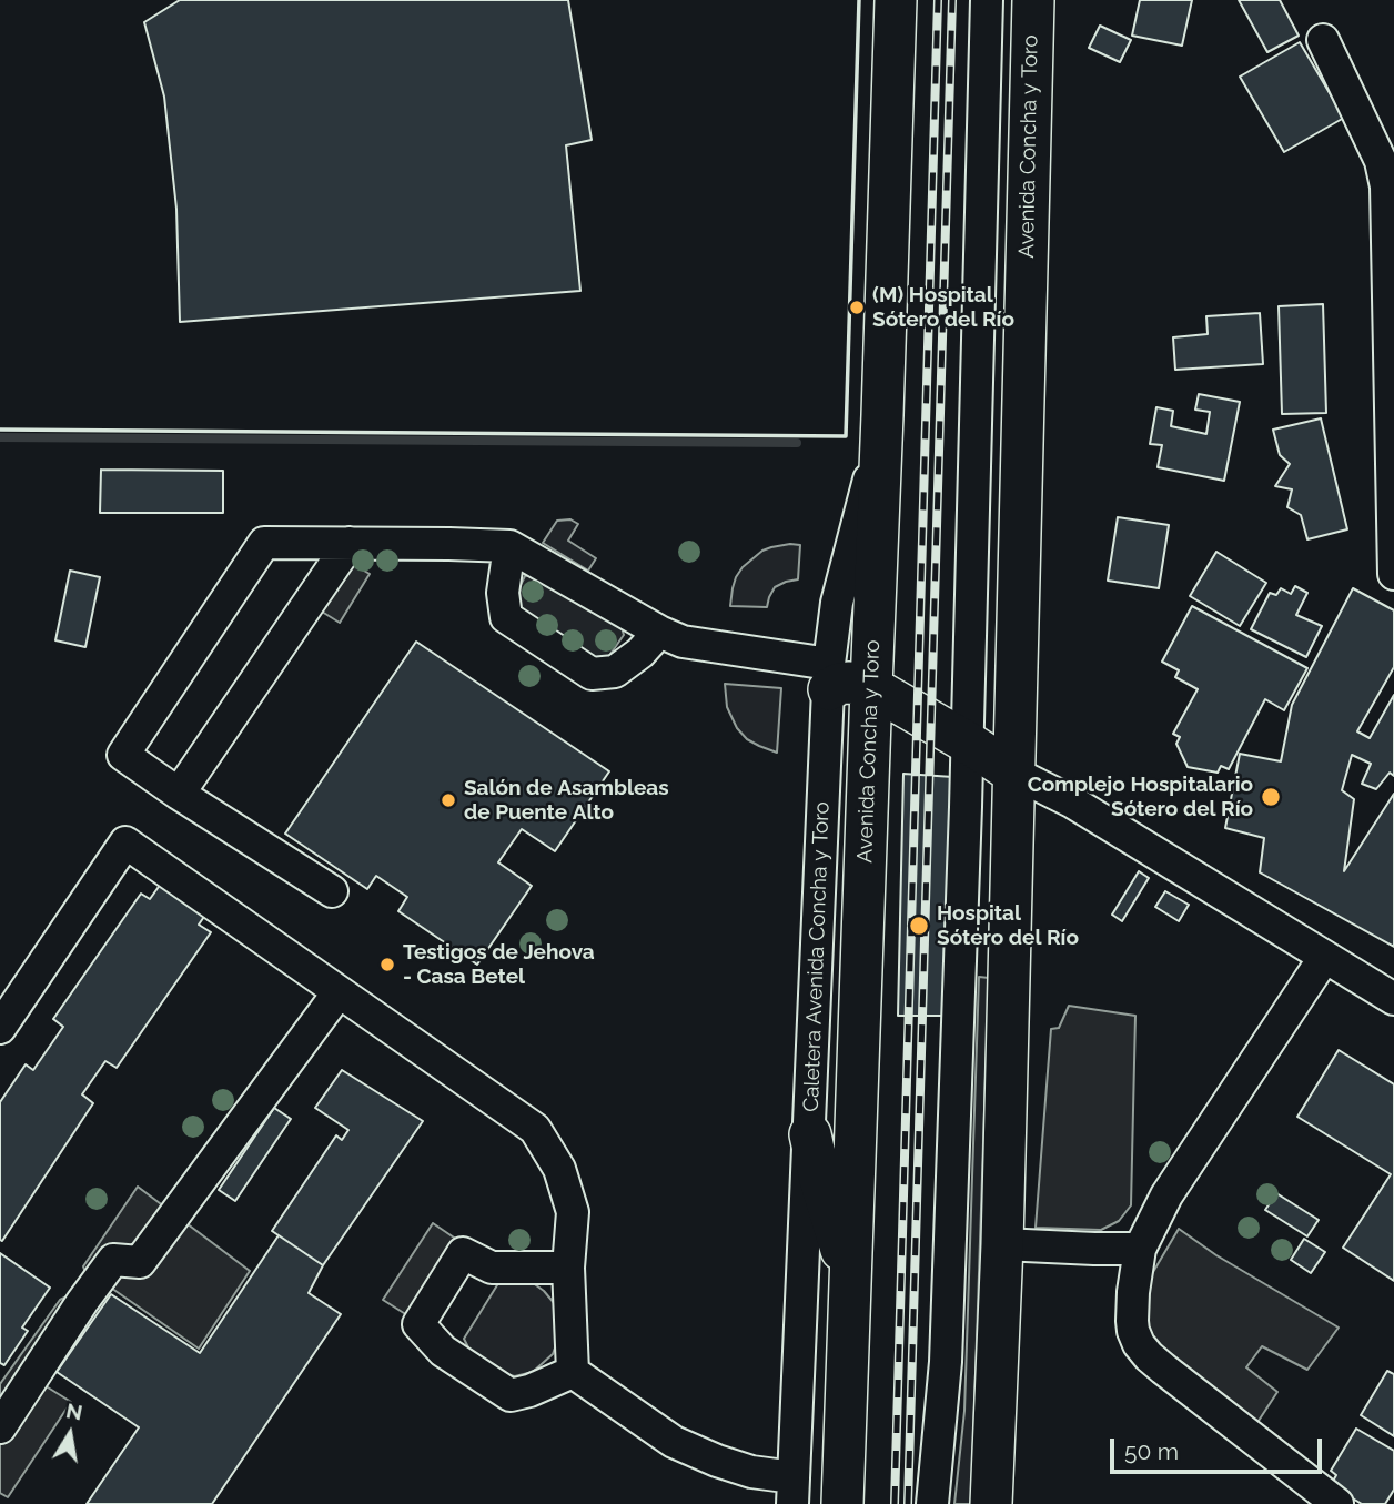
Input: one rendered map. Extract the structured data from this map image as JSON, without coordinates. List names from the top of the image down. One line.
{"streets":{"main road":["Avenida Concha y Toro"],"street":["Caletera Avenida Concha y Toro"]},"crossings":[["Avenida Concha y Toro","Caletera Avenida Concha y Toro"]],"places":["(M) Hospital Sótero del Río","Complejo Hospitalario Sótero del Río","Salón de Asambleas de Puente Alto","Hospital Sótero del Río","Testigos de Jehova - Casa Betel"],"scale_bar":"50 m","north":"top"}
